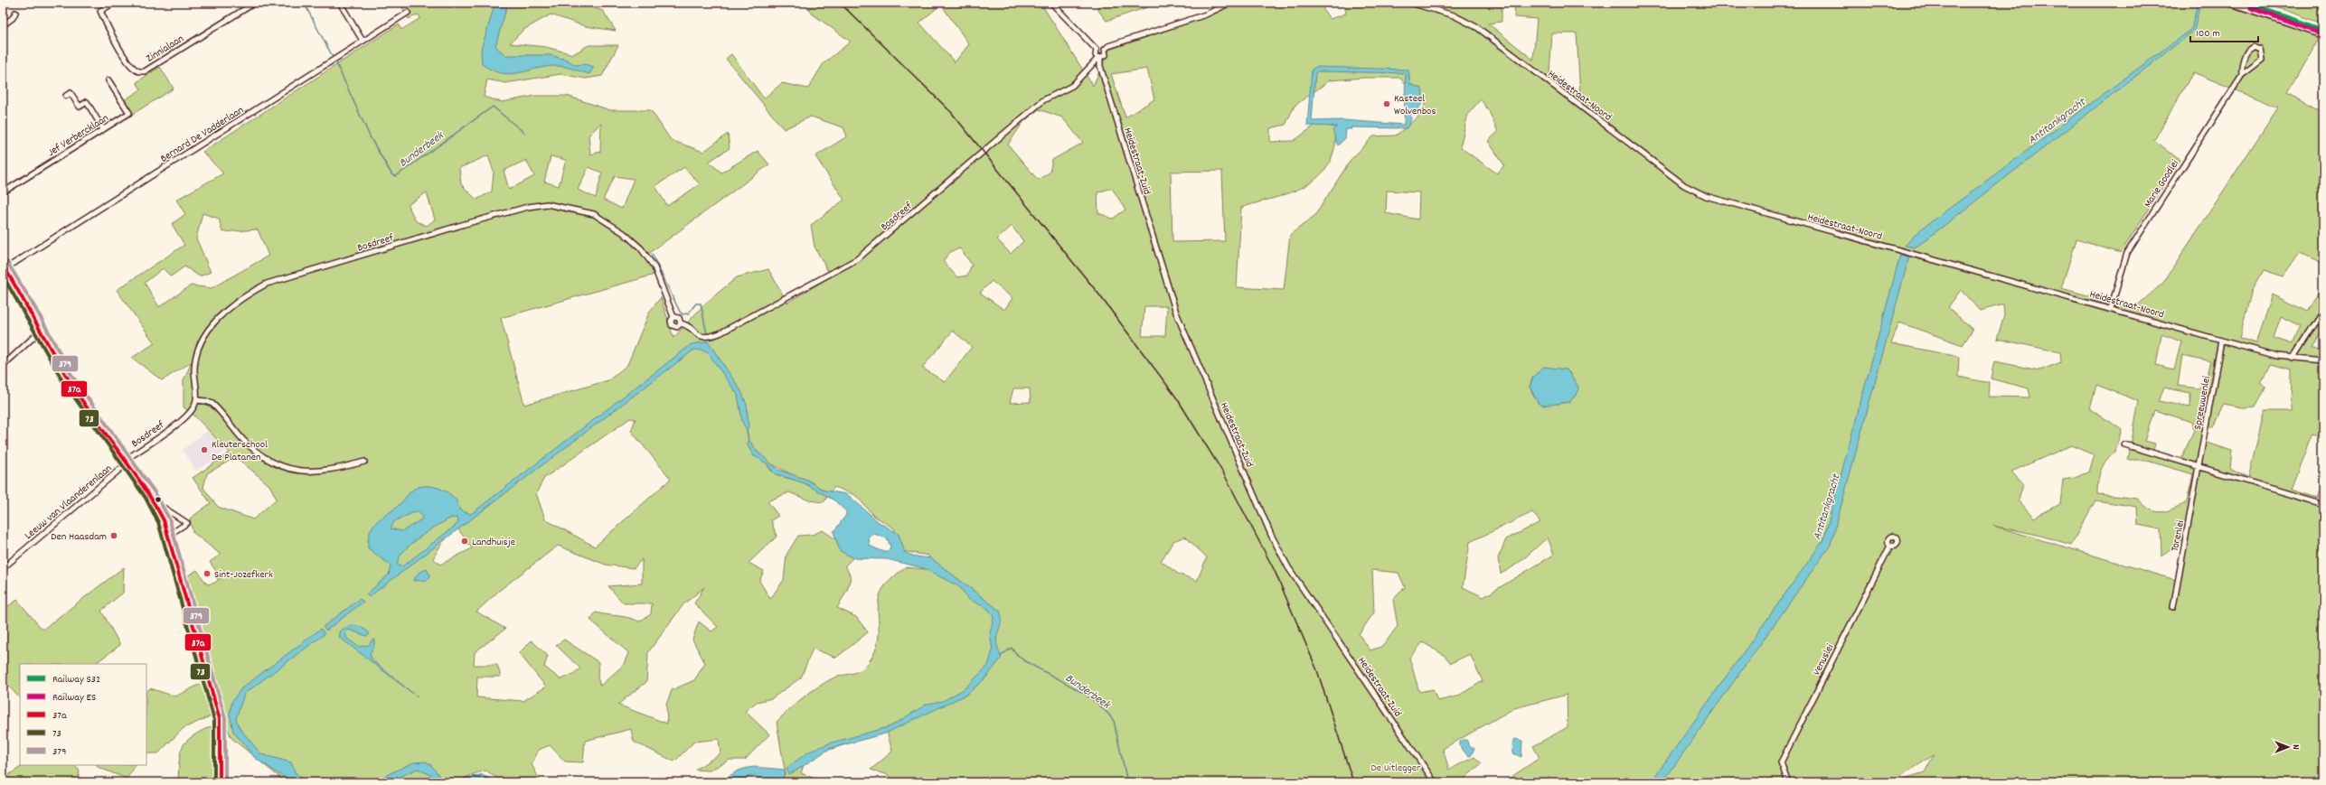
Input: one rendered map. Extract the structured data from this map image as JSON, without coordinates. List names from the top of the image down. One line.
{"streets":{"street":["Zinnialaan","Heidestraat-Noord","Bernard De Vadderlaan","Jef Verbercklaan","Heidestraat-Zuid","Marie Goodlei","Bosdreef","Spreeuwenlei","Leeuw van Vlaanderenlaan","Torenlei","Venuslei"]},"crossings":[["Heidestraat-Noord","Marie Goodlei"],["Heidestraat-Noord","Spreeuwenlei"],["Heidestraat-Zuid","Bosdreef"],["Bosdreef","Leeuw van Vlaanderenlaan"],["Spreeuwenlei","Torenlei"]],"water":["Antitankgracht","Bunderbeek"],"parks":["De Uitlegger"],"places":["Kasteel Wolvenbos","Kleuterschool De Platanen","Den Haasdam","Landhuisje","Sint-Jozefkerk"],"lines":["rail line S32","rail line ES","transit line 379","transit line 37a","transit line 73"],"legend":["Railway S32","Railway ES","37a","73","379"],"scale_bar":"100 m","north":"right"}
